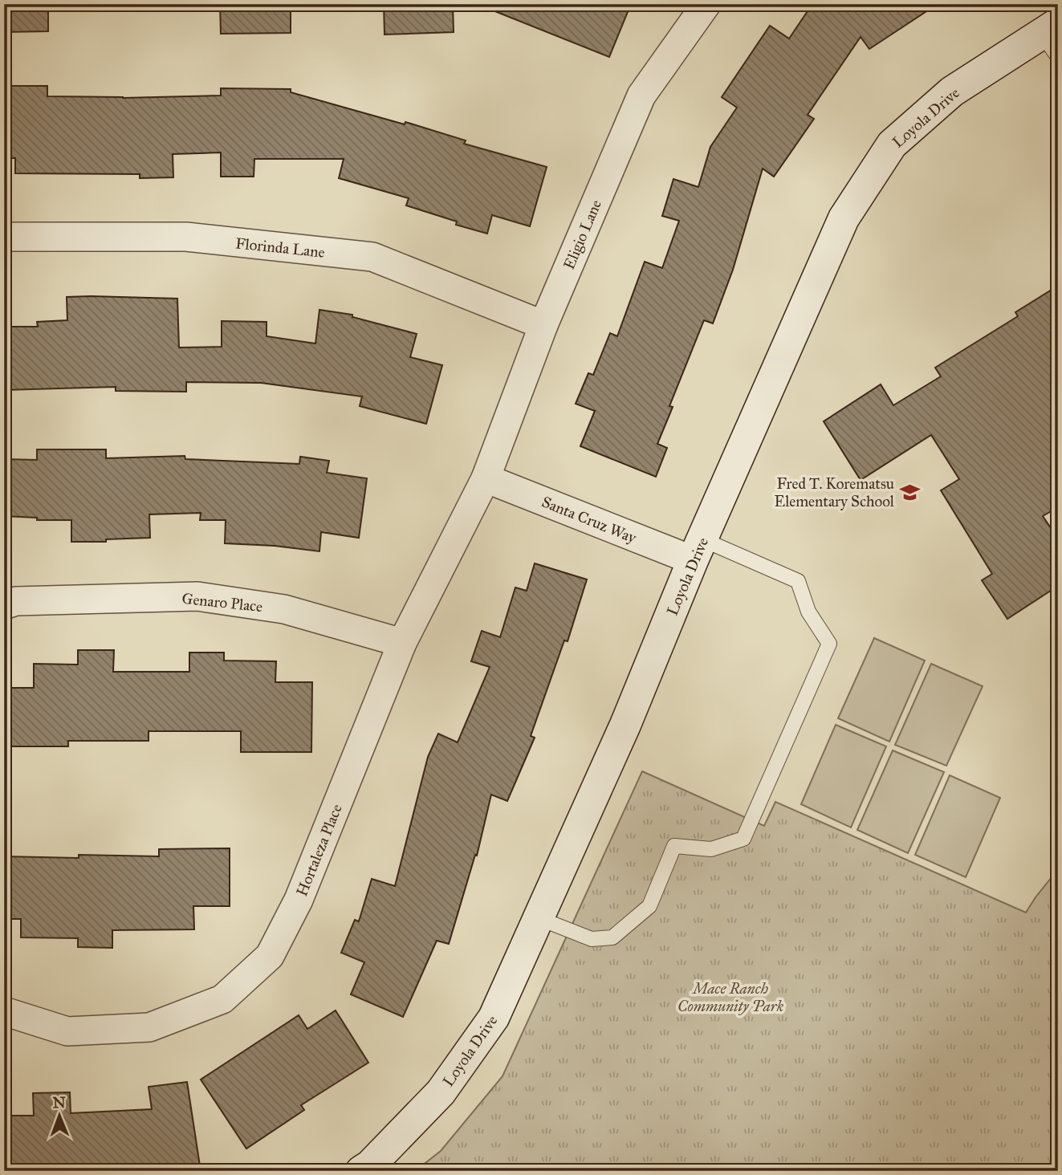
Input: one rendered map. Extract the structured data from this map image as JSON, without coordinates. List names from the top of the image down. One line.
{"streets":{"street":["Loyola Drive","Eligio Lane","Florinda Lane","Santa Cruz Way","Genaro Place","Hortaleza Place"]},"crossings":[["Loyola Drive","Santa Cruz Way"],["Eligio Lane","Florinda Lane"],["Eligio Lane","Santa Cruz Way"],["Eligio Lane","Hortaleza Place"],["Santa Cruz Way","Hortaleza Place"],["Genaro Place","Hortaleza Place"]],"parks":["Mace Ranch Community Park"],"places":{"school or university":["Fred T. Korematsu Elementary School"]},"north":"top"}
